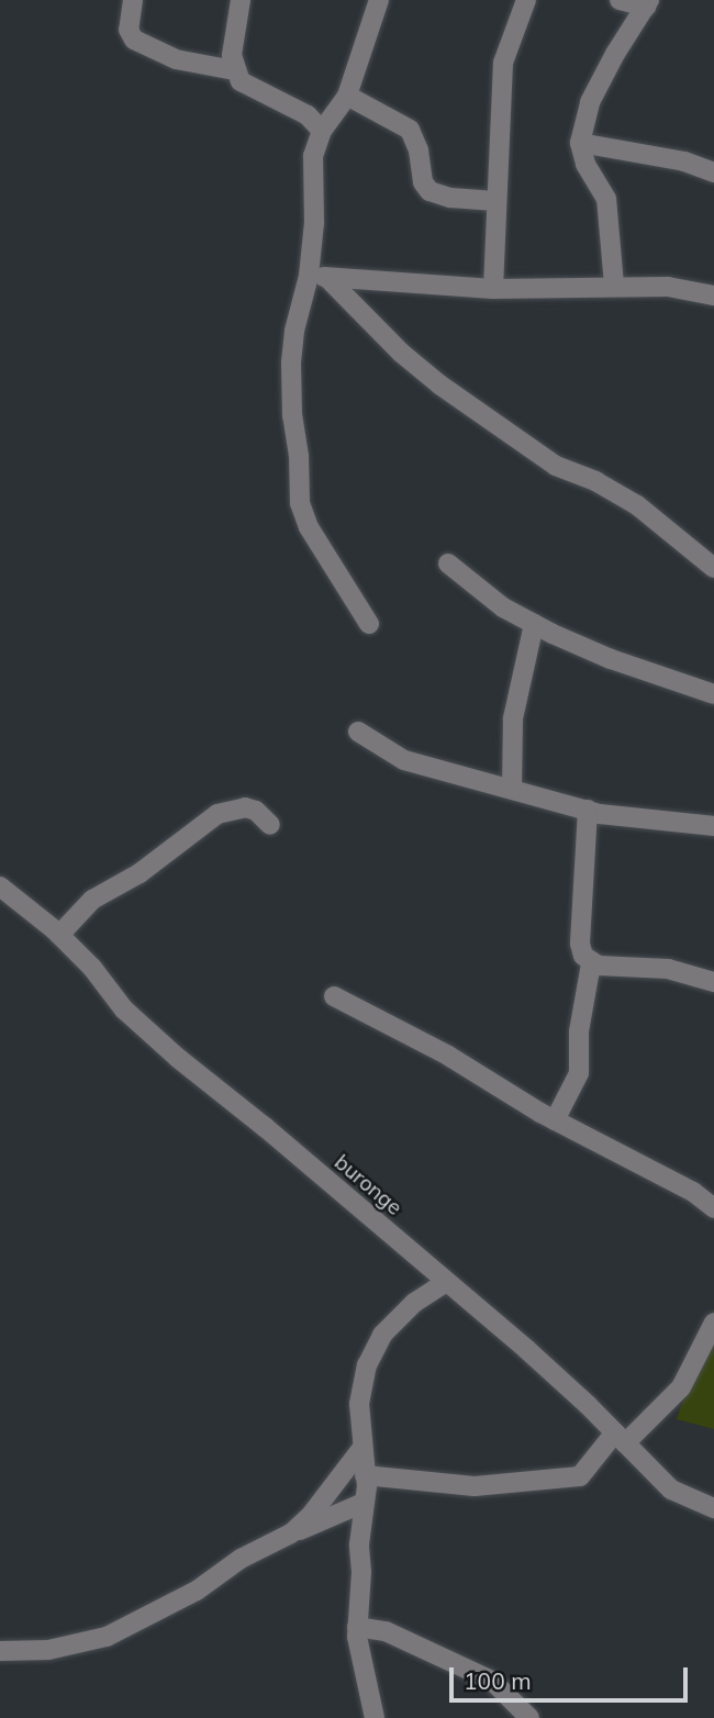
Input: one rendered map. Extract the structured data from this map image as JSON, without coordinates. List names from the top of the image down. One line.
{"streets":{"street":["buronge"]},"scale_bar":"100 m"}
